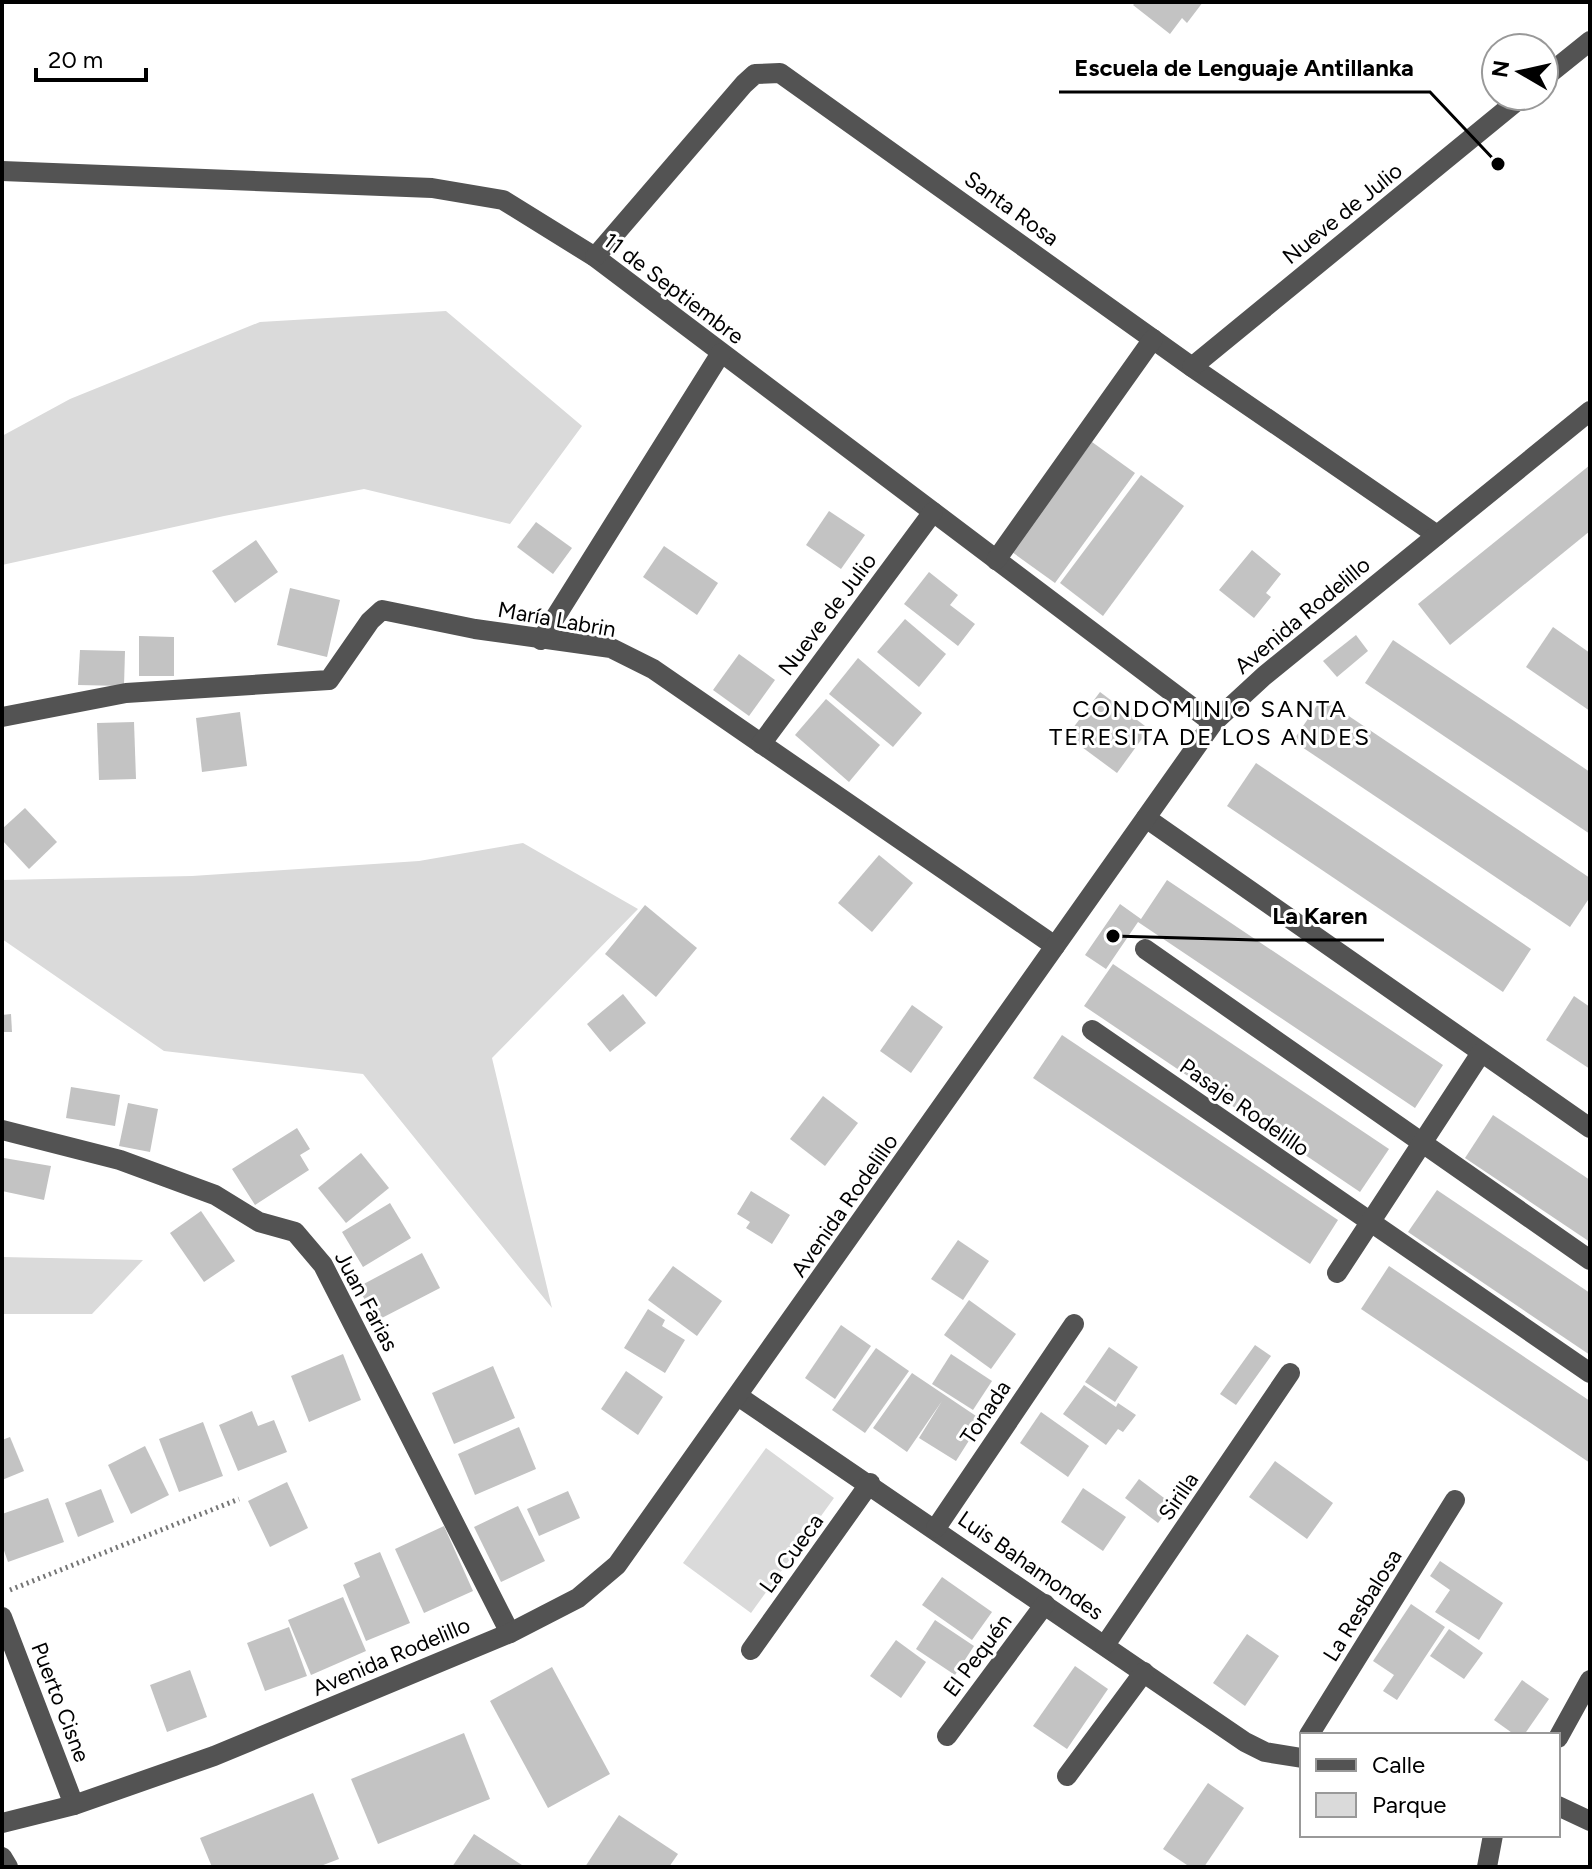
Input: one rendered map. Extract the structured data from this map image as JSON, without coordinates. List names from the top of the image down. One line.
{"streets":{"street":["Santa Rosa","Nueve de Julio","11 de Septiembre","Avenida Rodelillo","María Labrin","Pasaje Rodelillo","Juan Farias","Tonada","Sirilla","La Cueca","Luis Bahamondes","La Resbalosa","El Pequén","Puerto Cisne"]},"crossings":[["Santa Rosa","Nueve de Julio"],["Santa Rosa","11 de Septiembre"],["Santa Rosa","Avenida Rodelillo"],["Nueve de Julio","11 de Septiembre"],["Nueve de Julio","María Labrin"],["11 de Septiembre","Avenida Rodelillo"],["Avenida Rodelillo","María Labrin"],["Avenida Rodelillo","Juan Farias"],["Avenida Rodelillo","Luis Bahamondes"],["Avenida Rodelillo","Puerto Cisne"],["Tonada","Luis Bahamondes"],["Sirilla","Luis Bahamondes"],["La Cueca","Luis Bahamondes"],["Luis Bahamondes","El Pequén"]],"districts":["CONDOMINIO SANTA TERESITA DE LOS ANDES"],"places":["Escuela de Lenguaje Antillanka","La Karen"],"legend":["Calle","Parque"],"scale_bar":"20 m","north":"left"}
